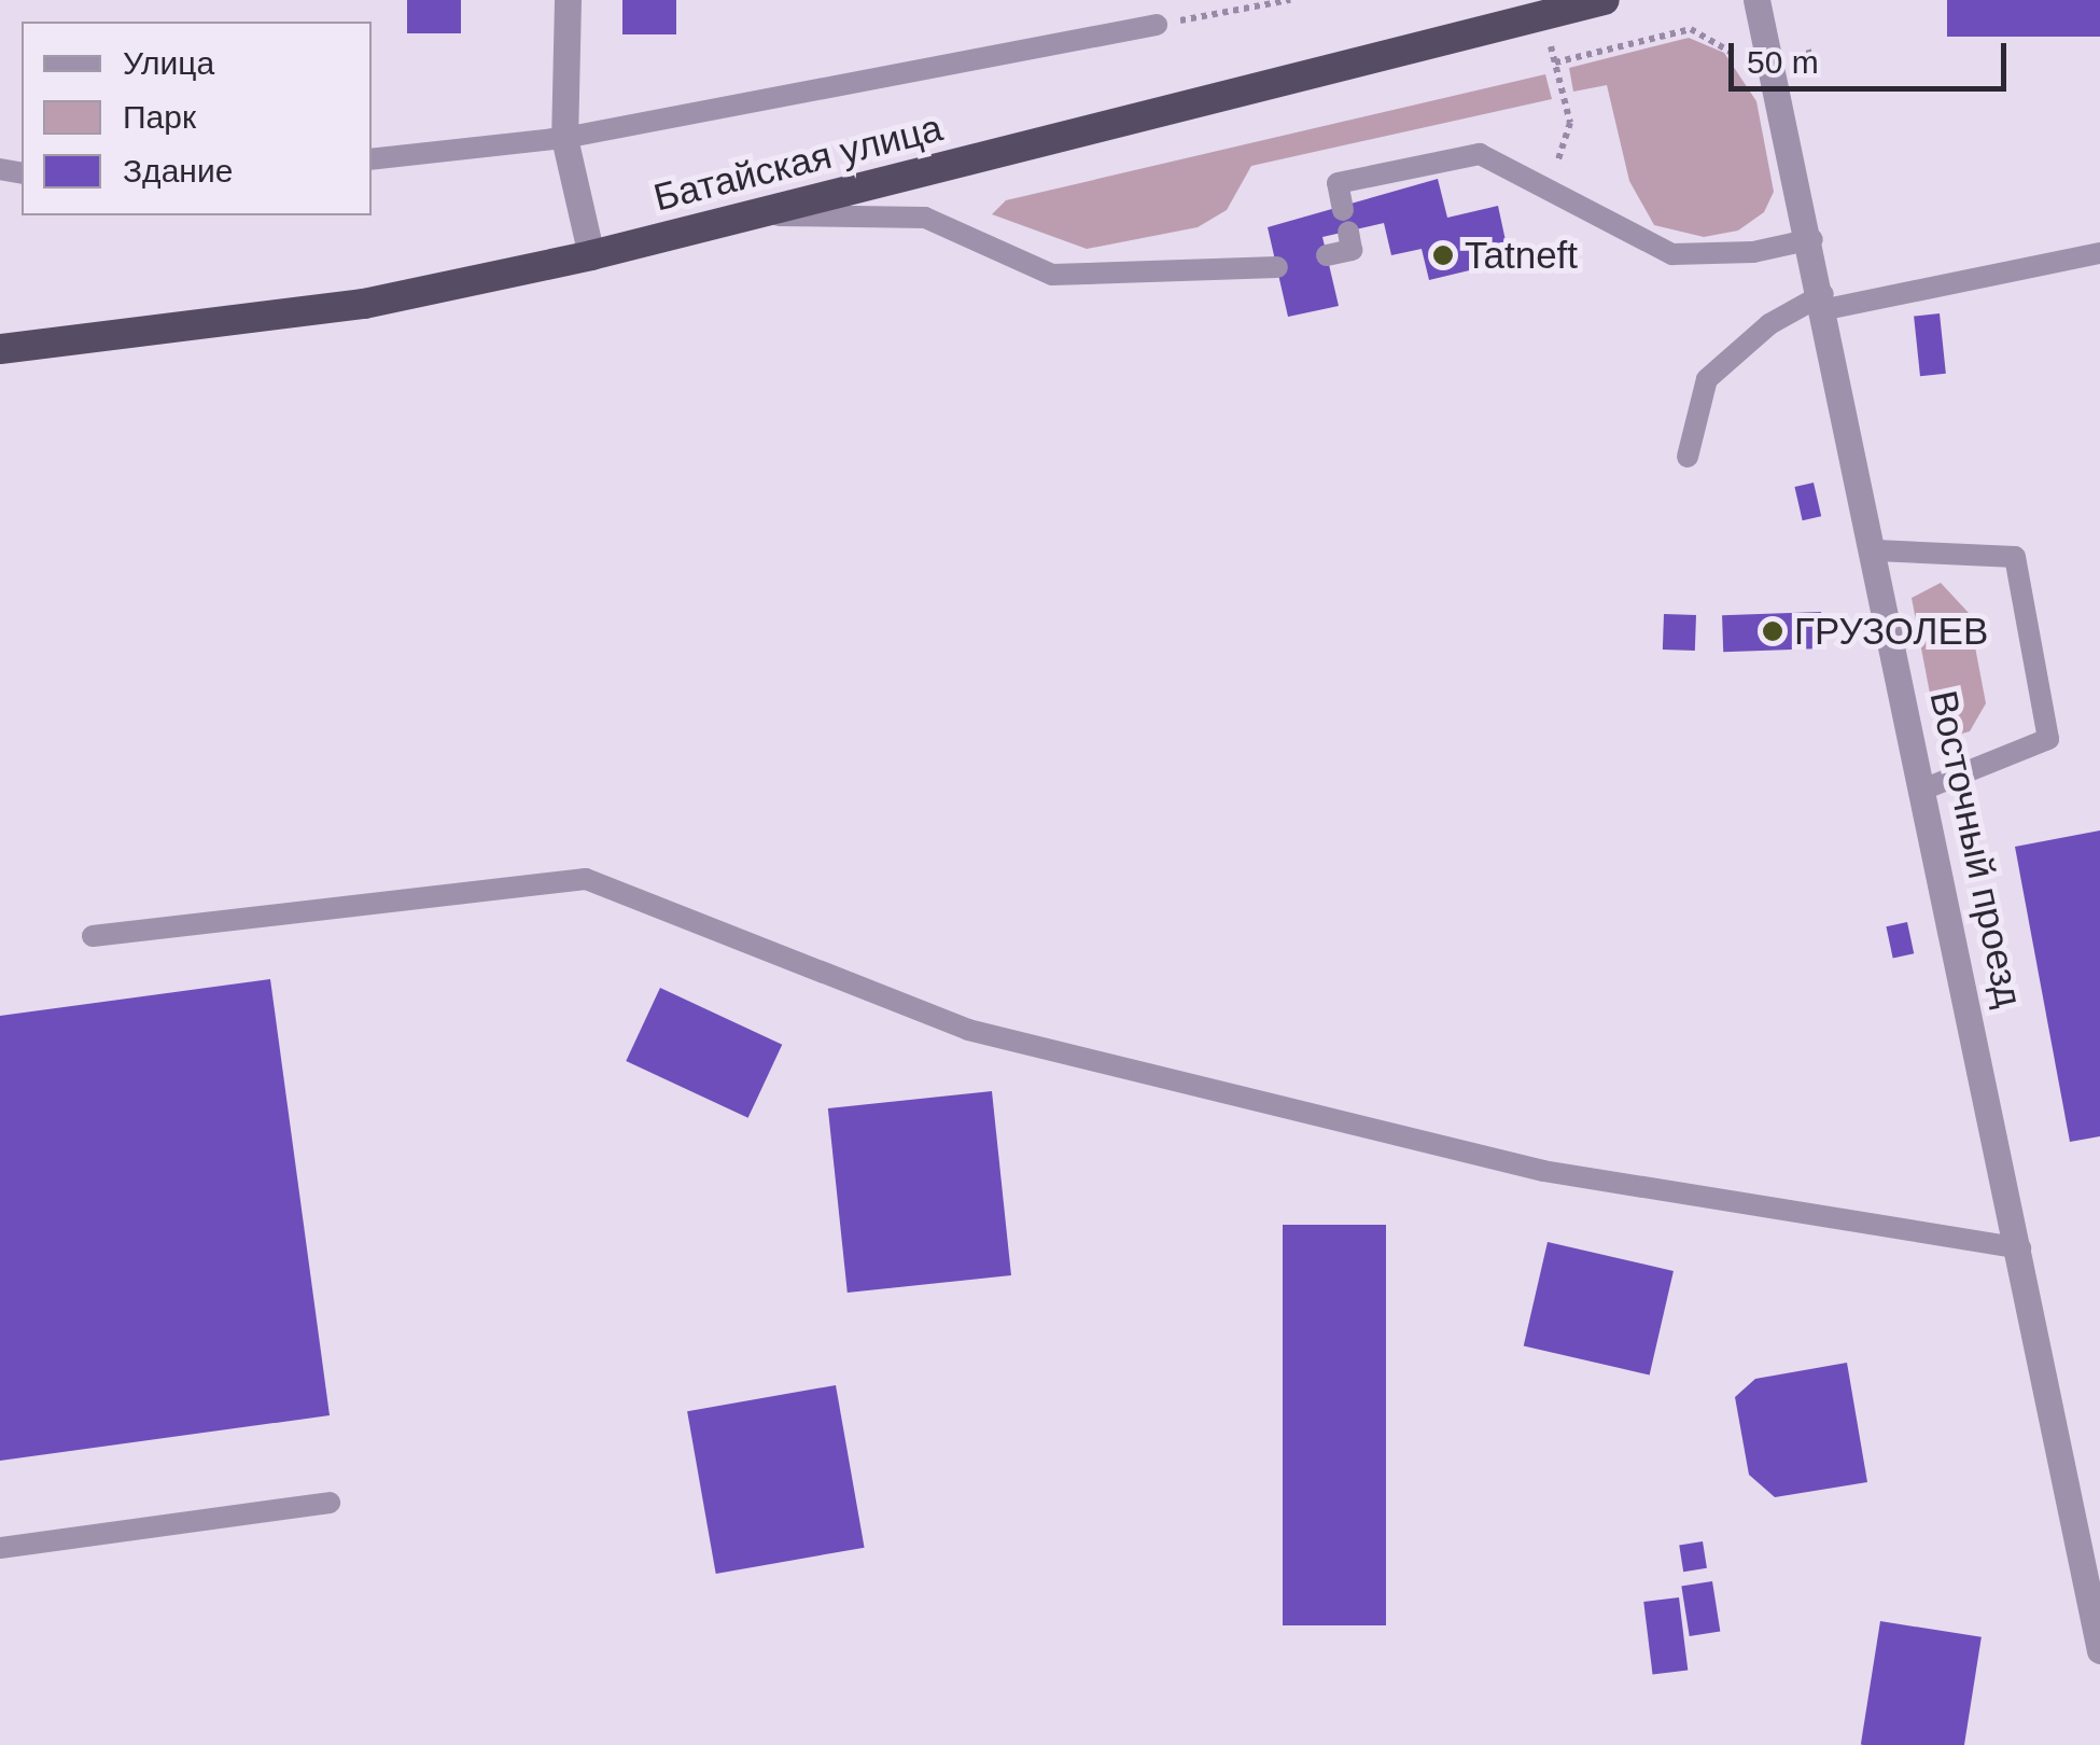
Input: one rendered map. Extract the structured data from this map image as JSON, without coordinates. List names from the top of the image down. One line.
{"streets":{"highway":["Батайская улица"],"street":["Восточный проезд"]},"places":["Tatneft","ГРУЗОЛЕВ"],"legend":["Улица","Парк","Здание"],"scale_bar":"50 m"}
